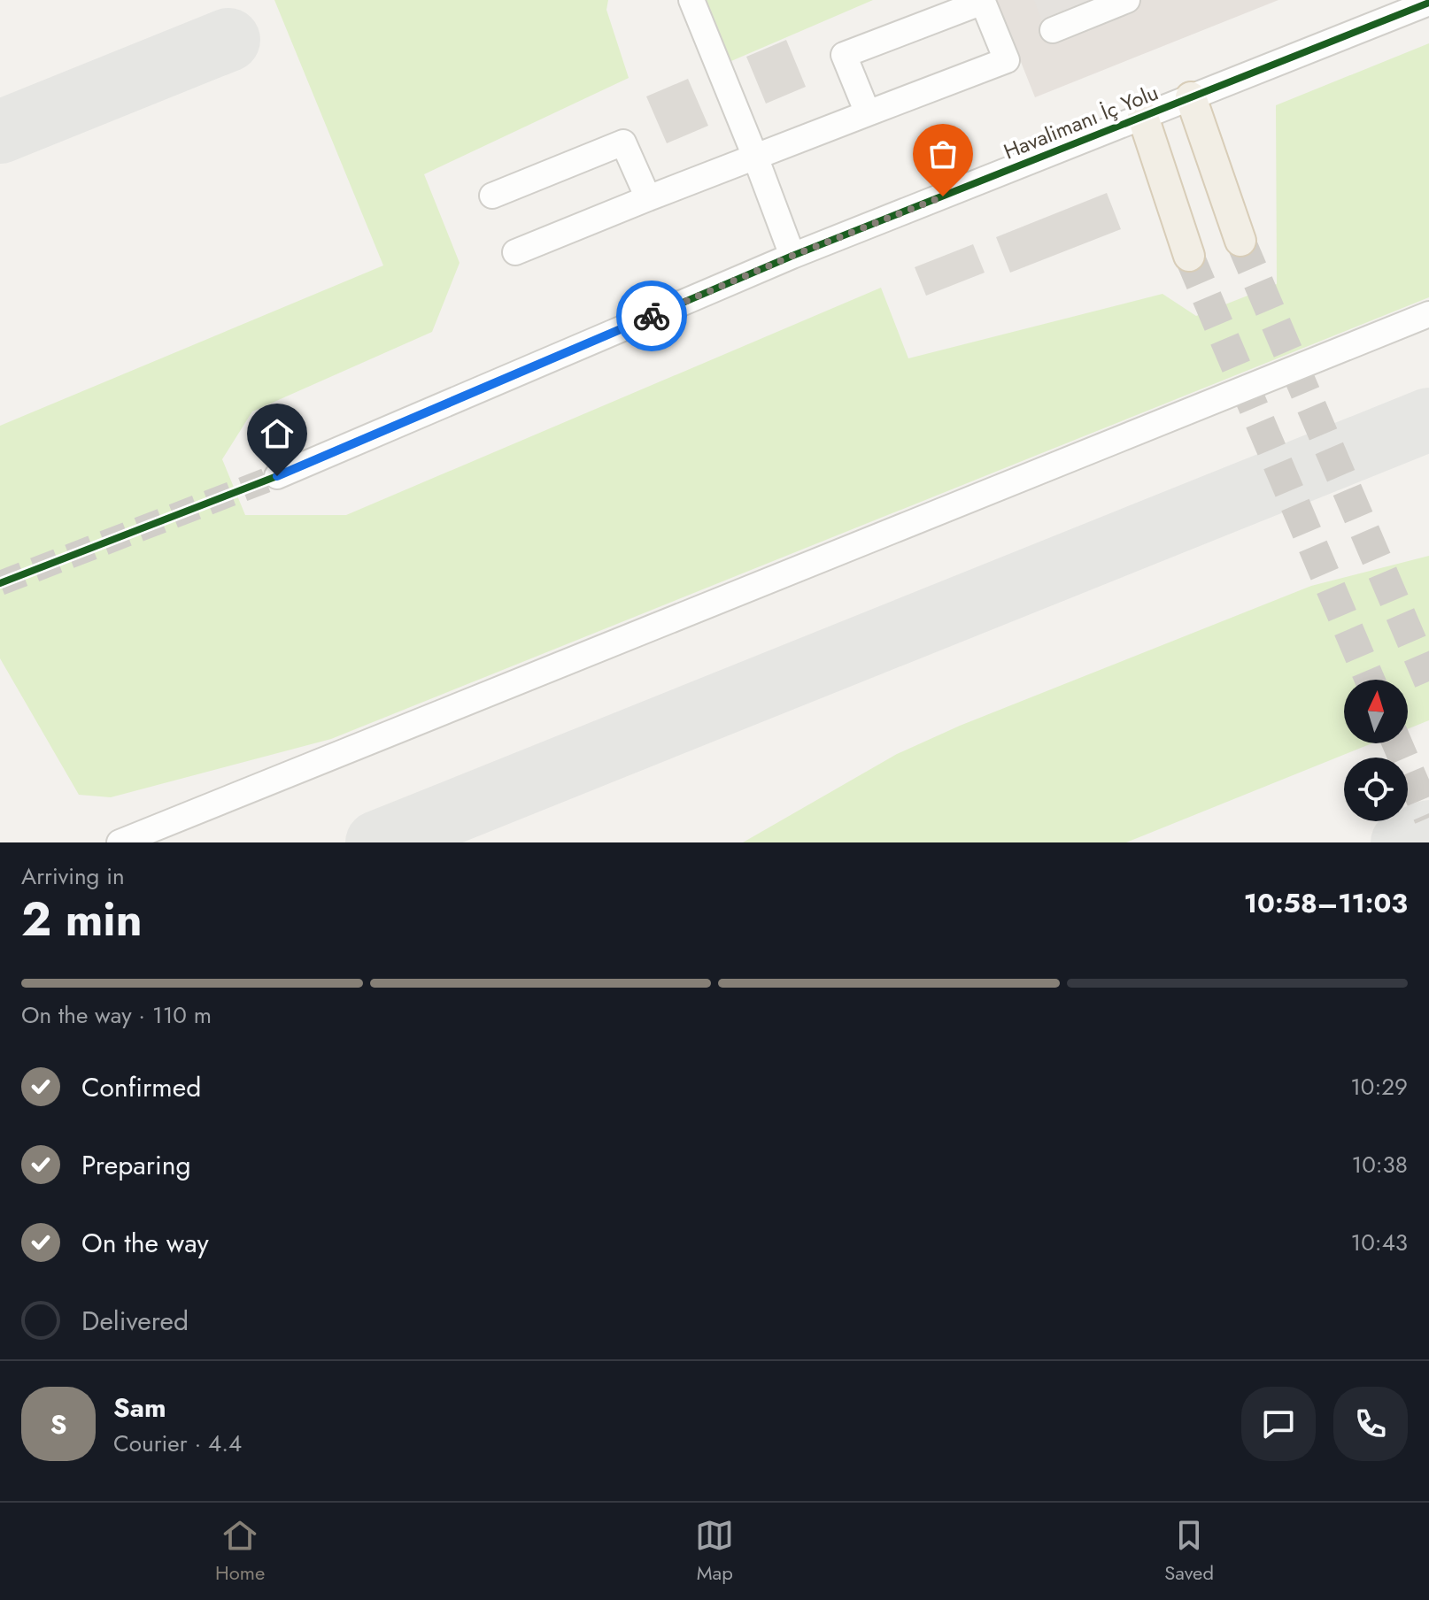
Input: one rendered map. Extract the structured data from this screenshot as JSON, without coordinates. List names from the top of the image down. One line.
{"streets":{"street":["Havalimanı İç Yolu"]},"north":"top","page":{"heading":["2 min","Arriving in","10:58–11:03"],"panel":["Sam","Courier · 4.4"],"bar":"On the way · 110 m","list":[["Confirmed","10:29"],["Preparing","10:38"],["On the way","10:43"],"Delivered"],"round":"S","tabs":["Home","Map","Saved"]}}
